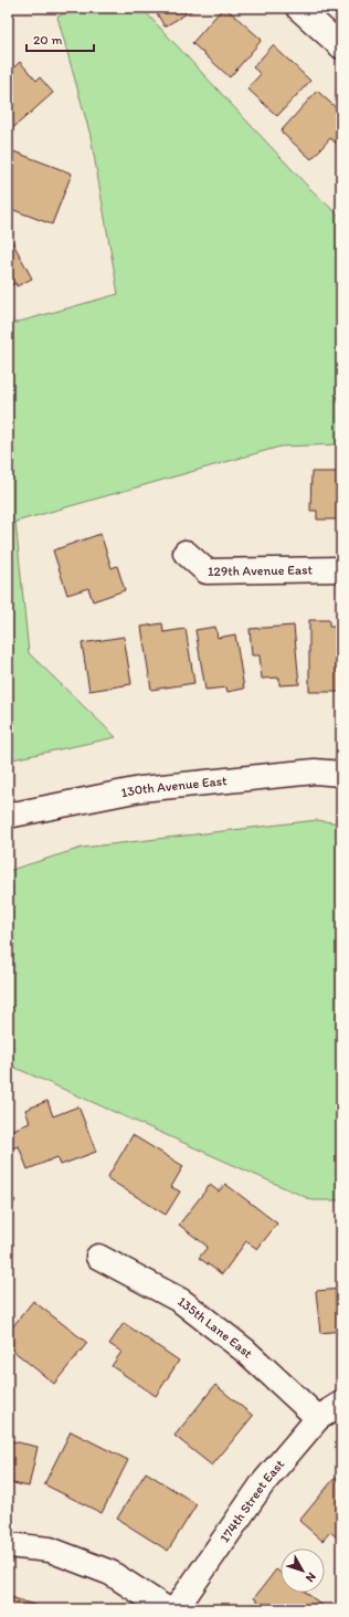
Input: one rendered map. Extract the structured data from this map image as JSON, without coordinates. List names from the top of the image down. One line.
{"streets":{"street":["129th Avenue East","130th Avenue East","135th Lane East","174th Street East"]},"crossings":[["135th Lane East","174th Street East"]],"scale_bar":"20 m","north":"bottom right"}
